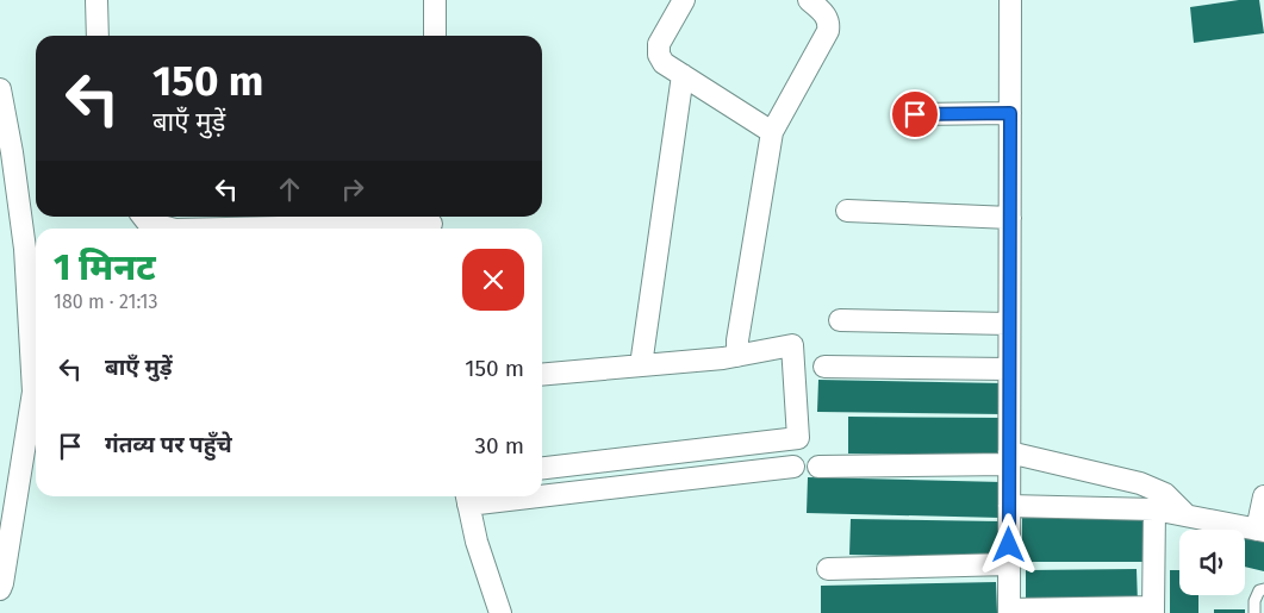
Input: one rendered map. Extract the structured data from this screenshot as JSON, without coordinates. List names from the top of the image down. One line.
{"page":{"turn":["150 m","बाएँ मुड़ें"],"heading":["1 मिनट","180 m · 21:13"],"list":[{"name":"बाएँ मुड़ें","value":"150 m"},{"name":"गंतव्य पर पहुँचे","value":"30 m"}]}}
